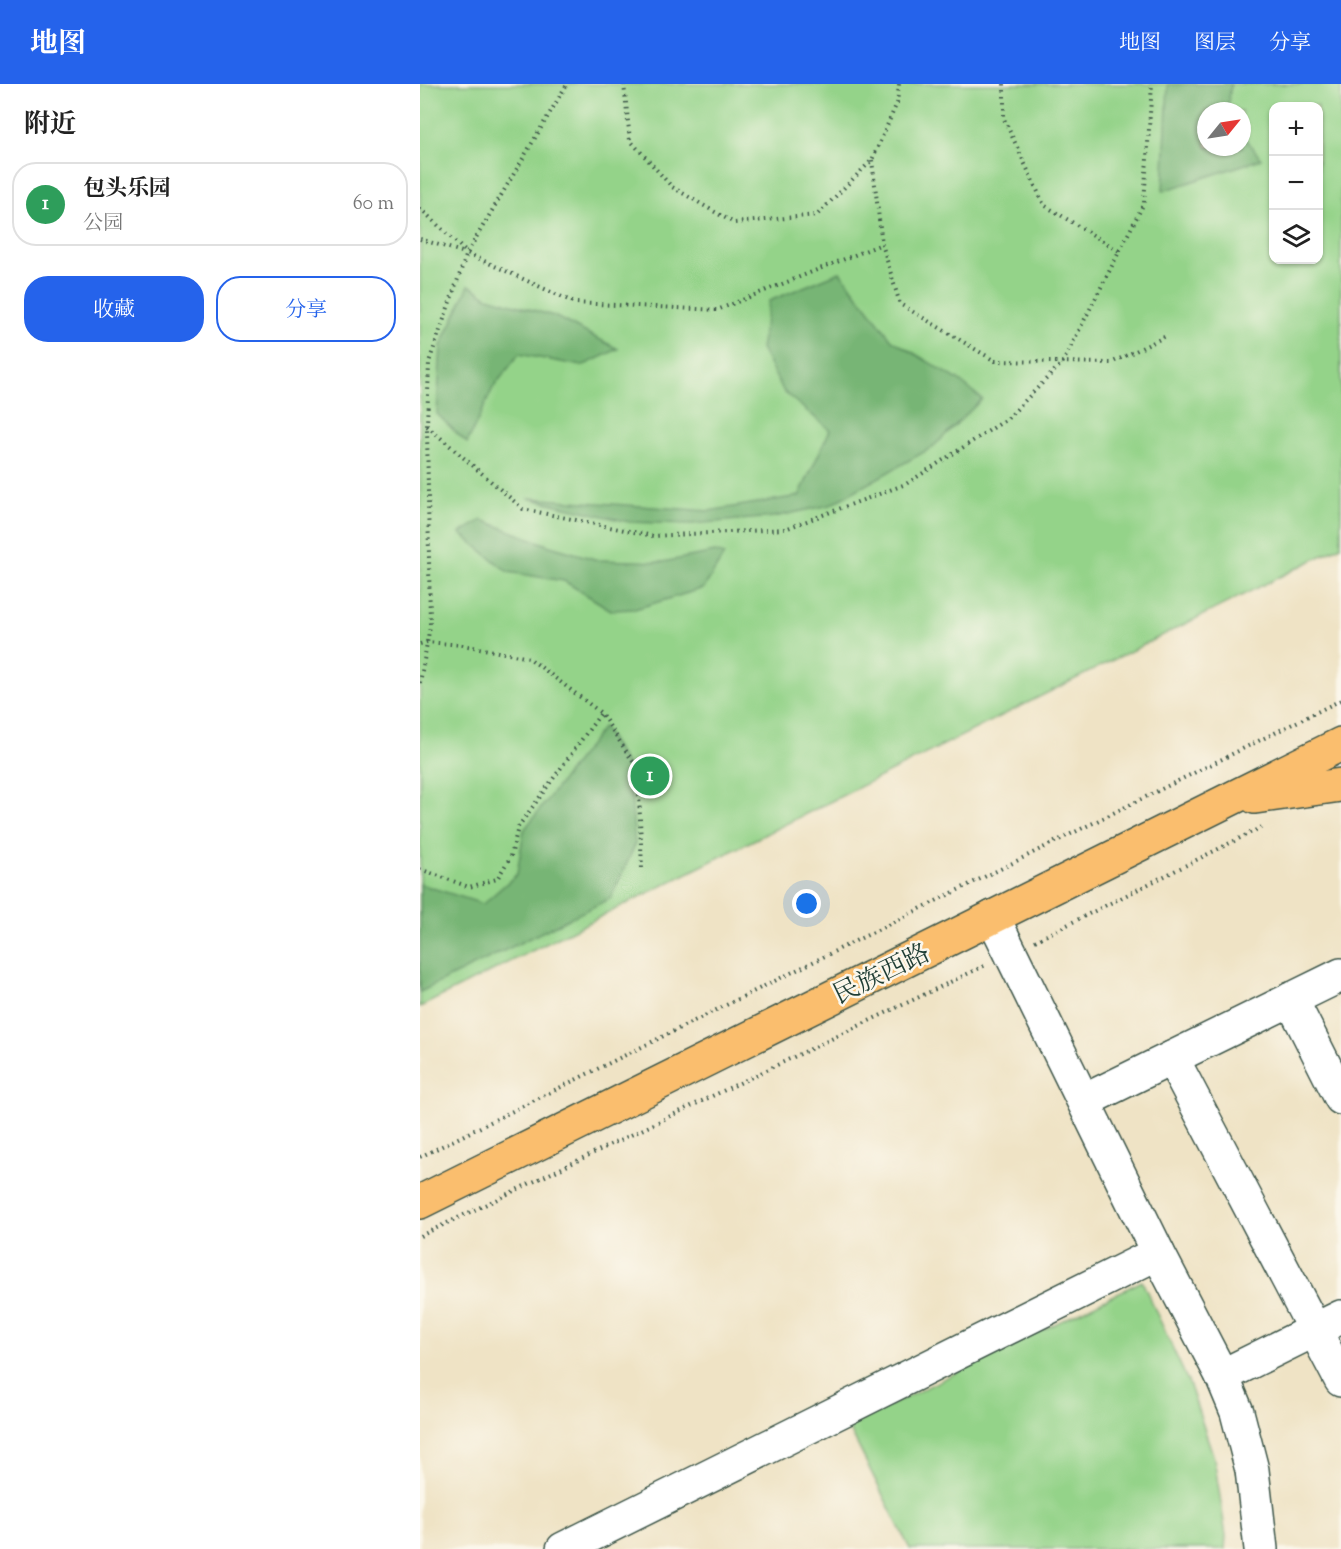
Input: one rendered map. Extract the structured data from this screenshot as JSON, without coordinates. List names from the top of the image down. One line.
{"streets":{"main road":["民族西路"]},"north":"top right","page":{"header":"地图","nav":["地图","图层","分享"],"heading":"附近","map_buttons":["+","−"],"list":[{"mark":"1","name":"包头乐园","note":"公园","value":"60 m"}],"buttons":["收藏","分享"],"pins":"1"}}
